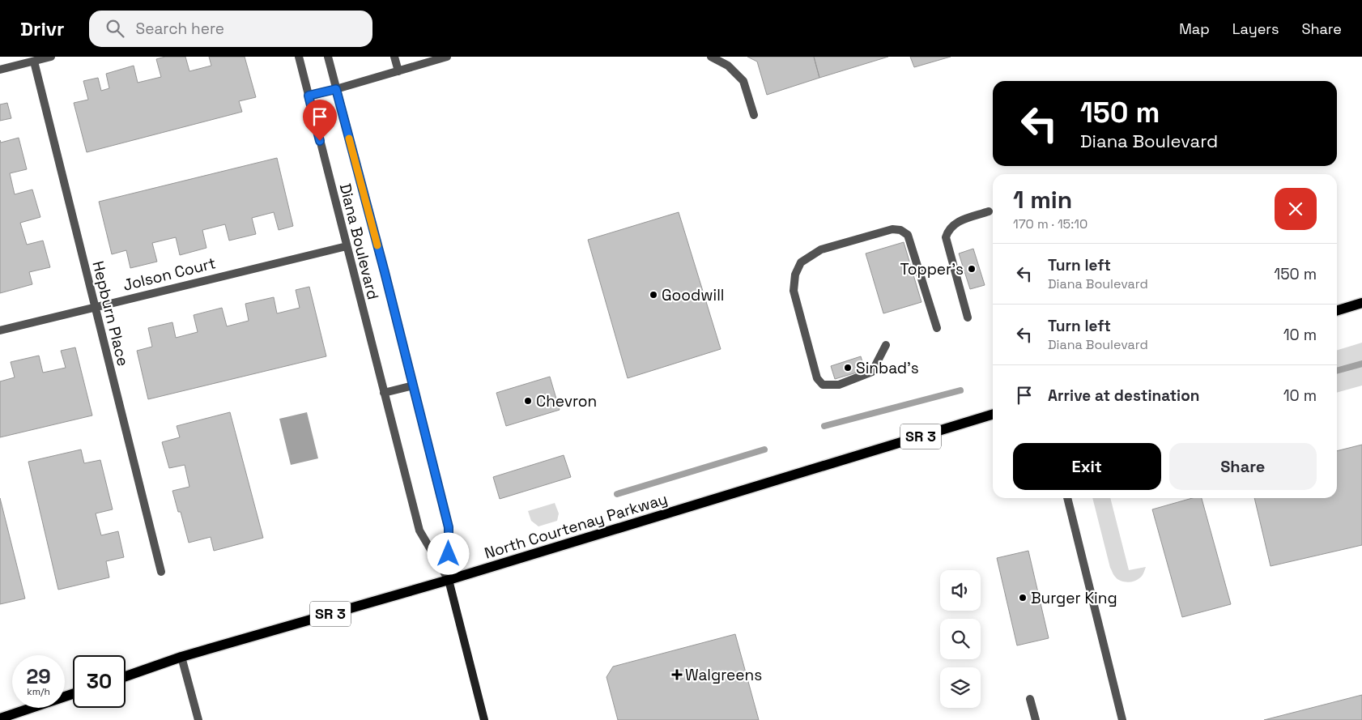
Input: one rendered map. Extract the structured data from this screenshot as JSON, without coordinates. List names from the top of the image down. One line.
{"streets":{"main road":["SR 3","North Courtenay Parkway"],"street":["Diana Boulevard","Jolson Court","Hepburn Place"]},"crossings":[["Diana Boulevard","Jolson Court"],["Diana Boulevard","North Courtenay Parkway"],["Jolson Court","Hepburn Place"]],"places":{"other":["Topper's","Goodwill","Sinbad's","Chevron","Burger King"],"health":["Walgreens"]},"page":{"header":"Drivr","search":"Search here","nav":["Map","Layers","Share"],"turn":["150 m","Diana Boulevard"],"heading":["1 min","170 m · 15:10"],"list":[{"name":"Turn left","note":"Diana Boulevard","value":"150 m"},{"name":"Turn left","note":"Diana Boulevard","value":"10 m"},{"name":"Arrive at destination","value":"10 m"}],"buttons":["Exit","Share"],"speed":"29 km/h","limit":"30"}}
